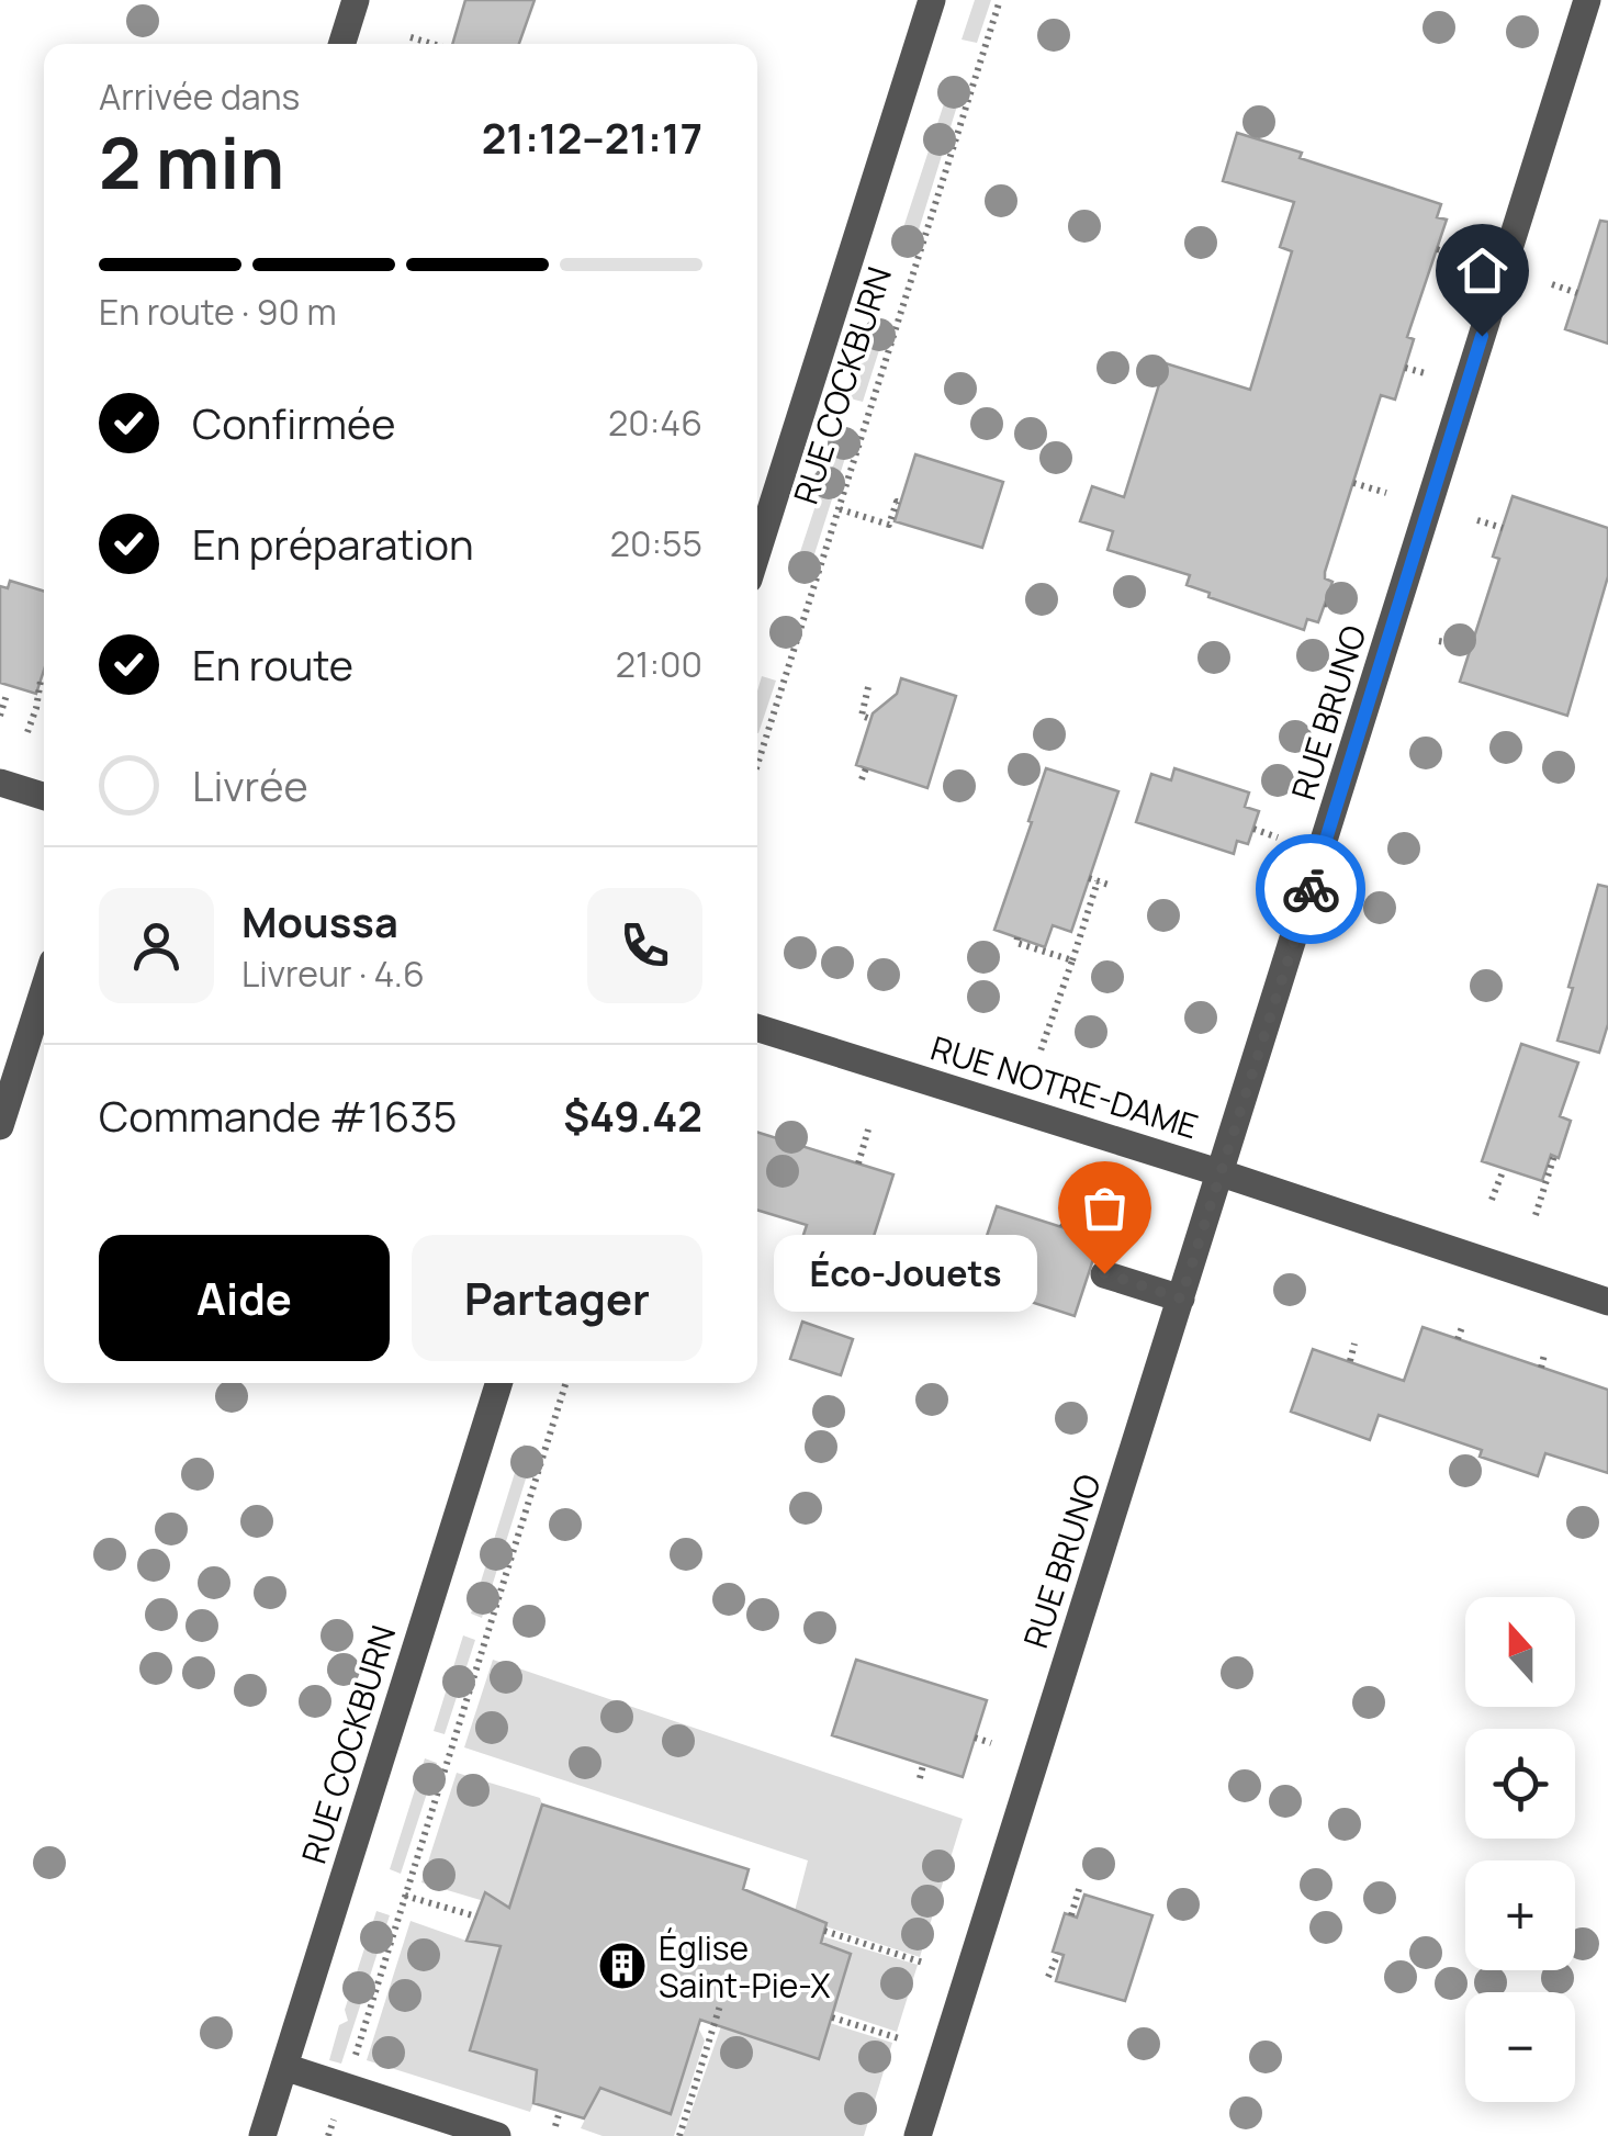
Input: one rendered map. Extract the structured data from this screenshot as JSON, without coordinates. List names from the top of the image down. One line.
{"streets":{"street":["RUE COCKBURN","RUE BRUNO","RUE NOTRE-DAME"]},"crossings":[["RUE BRUNO","RUE NOTRE-DAME"]],"places":{"other":["Éco-Jouets"],"building":["Église Saint-Pie-X"]},"north":"top","page":{"heading":["2 min","Arrivée dans","21:12–21:17"],"panel":["Moussa","Livreur · 4.6","Commande #1635","$49.42"],"bar":"En route · 90 m","list":[["Confirmée","20:46"],["En préparation","20:55"],["En route","21:00"],"Livrée"],"buttons":["Aide","Partager"],"bubble":"Éco-Jouets","map_buttons":["+","−"]}}
